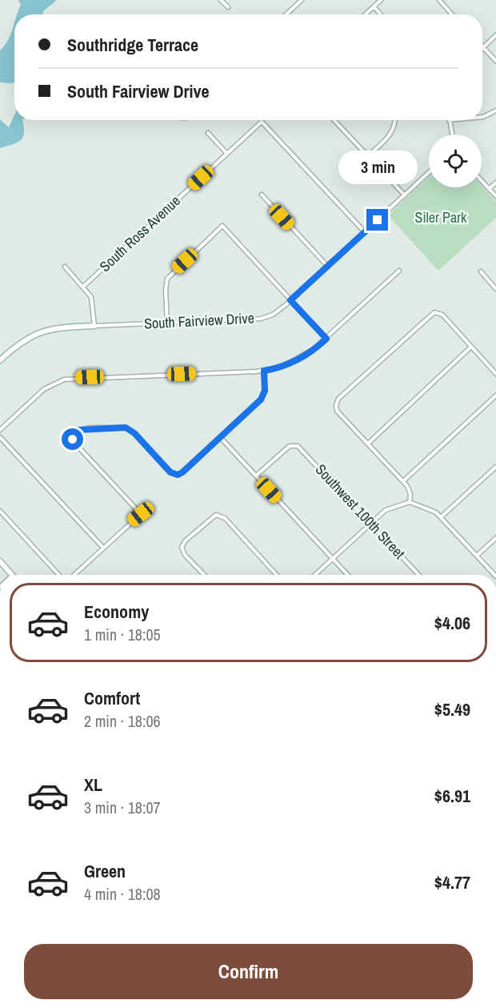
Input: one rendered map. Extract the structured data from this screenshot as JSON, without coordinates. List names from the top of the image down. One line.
{"streets":{"street":["South Ross Avenue","South Fairview Drive","Southwest 100th Street"]},"crossings":[["South Ross Avenue","South Fairview Drive"]],"parks":["Siler Park"],"page":{"banner":["Southridge Terrace","South Fairview Drive"],"bubble":"3 min","list":[{"name":"Economy","note":"1 min · 18:05","value":"$4.06"},{"name":"Comfort","note":"2 min · 18:06","value":"$5.49"},{"name":"XL","note":"3 min · 18:07","value":"$6.91"},{"name":"Green","note":"4 min · 18:08","value":"$4.77"}],"buttons":"Confirm"}}
